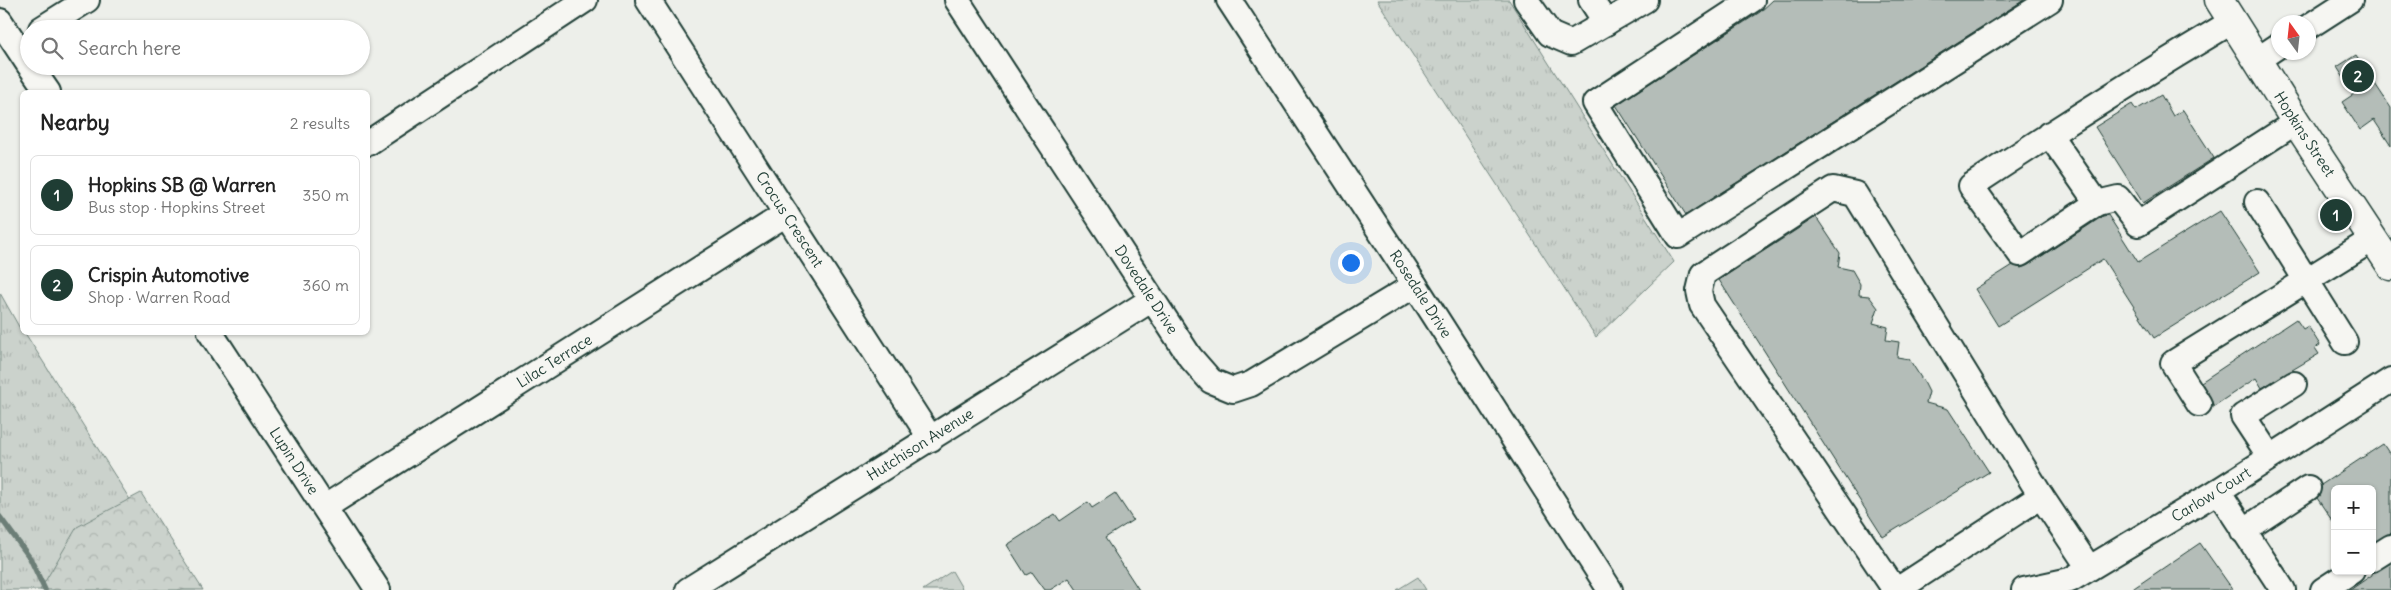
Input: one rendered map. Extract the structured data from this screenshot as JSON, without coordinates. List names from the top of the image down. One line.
{"streets":{"main road":["Hopkins Street"],"street":["Crocus Crescent","Dovedale Drive","Rosedale Drive","Lilac Terrace","Hutchison Avenue","Lupin Drive","Carlow Court"]},"crossings":[["Crocus Crescent","Lilac Terrace"],["Crocus Crescent","Hutchison Avenue"],["Dovedale Drive","Rosedale Drive"],["Dovedale Drive","Hutchison Avenue"],["Lilac Terrace","Lupin Drive"]],"north":"top","page":{"search":"Search here","pins":["2","1"],"heading":["Nearby","2 results"],"list":[{"mark":"1","name":"Hopkins SB @ Warren","note":"Bus stop · Hopkins Street","value":"350 m"},{"mark":"2","name":"Crispin Automotive","note":"Shop · Warren Road","value":"360 m"}],"map_buttons":["+","−"]}}
